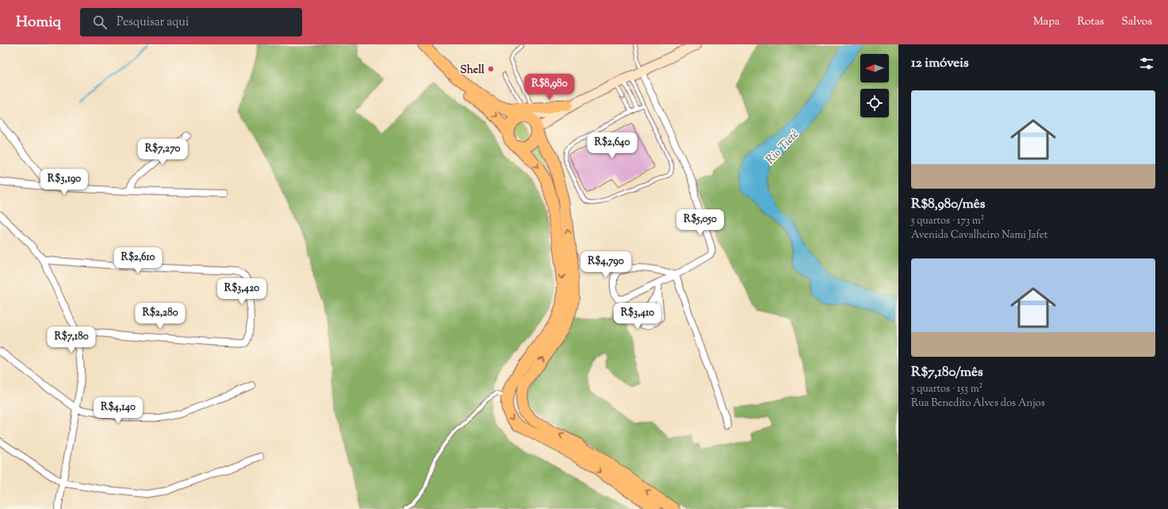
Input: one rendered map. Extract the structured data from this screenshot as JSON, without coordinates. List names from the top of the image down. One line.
{"water":["Rio Tietê"],"places":["Shell"],"north":"left","page":{"header":"Homiq","search":"Pesquisar aqui","nav":["Mapa","Rotas","Salvos"],"heading":"12 imóveis","price":["R$8,980","R$2,640","R$7,270","R$3,190","R$5,050","R$2,610","R$4,790","R$3,420","R$2,280","R$3,410","R$7,180","R$4,140"],"list":[{"name":"R$8,980/mês","note":"5 quartos · 173 m² · Avenida Cavalheiro Nami Jafet"},{"name":"R$7,180/mês","note":"5 quartos · 153 m² · Rua Benedito Alves dos Anjos"}]}}
